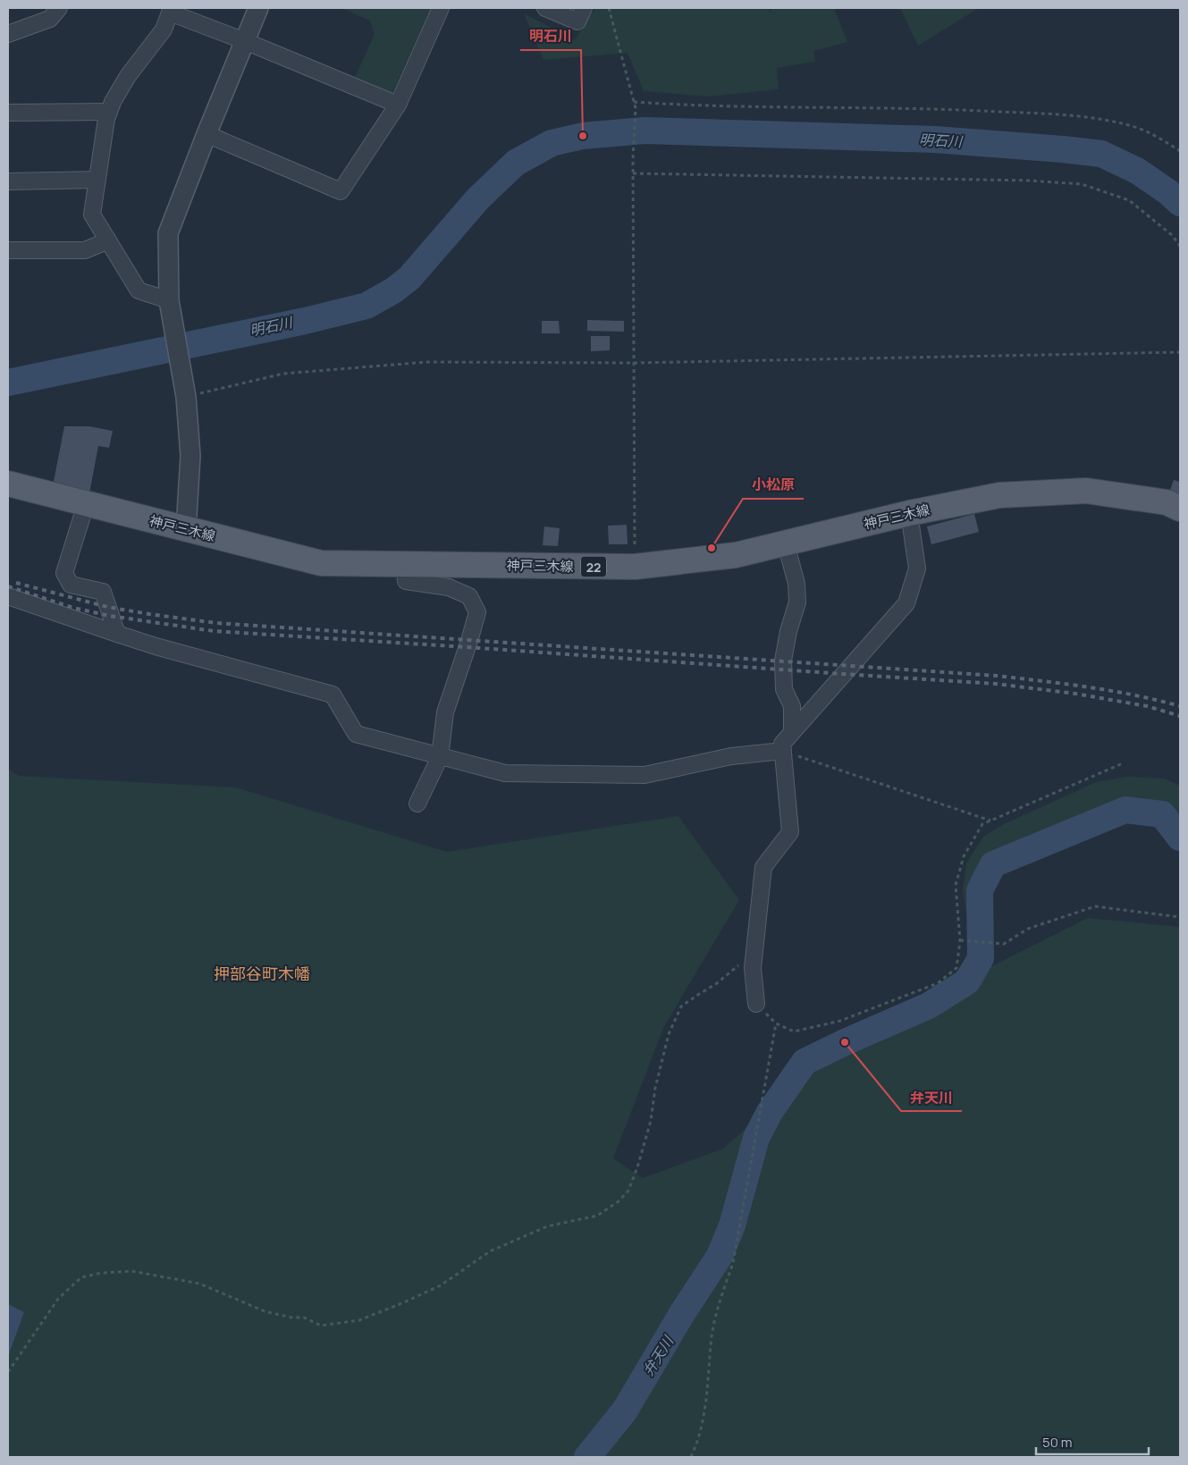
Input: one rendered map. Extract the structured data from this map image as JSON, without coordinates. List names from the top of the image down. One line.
{"streets":{"main road":["神戸三木線","22"]},"districts":["押部谷町木幡"],"water":["明石川","弁天川"],"places":["明石川","小松原","弁天川"],"scale_bar":"50 m"}
